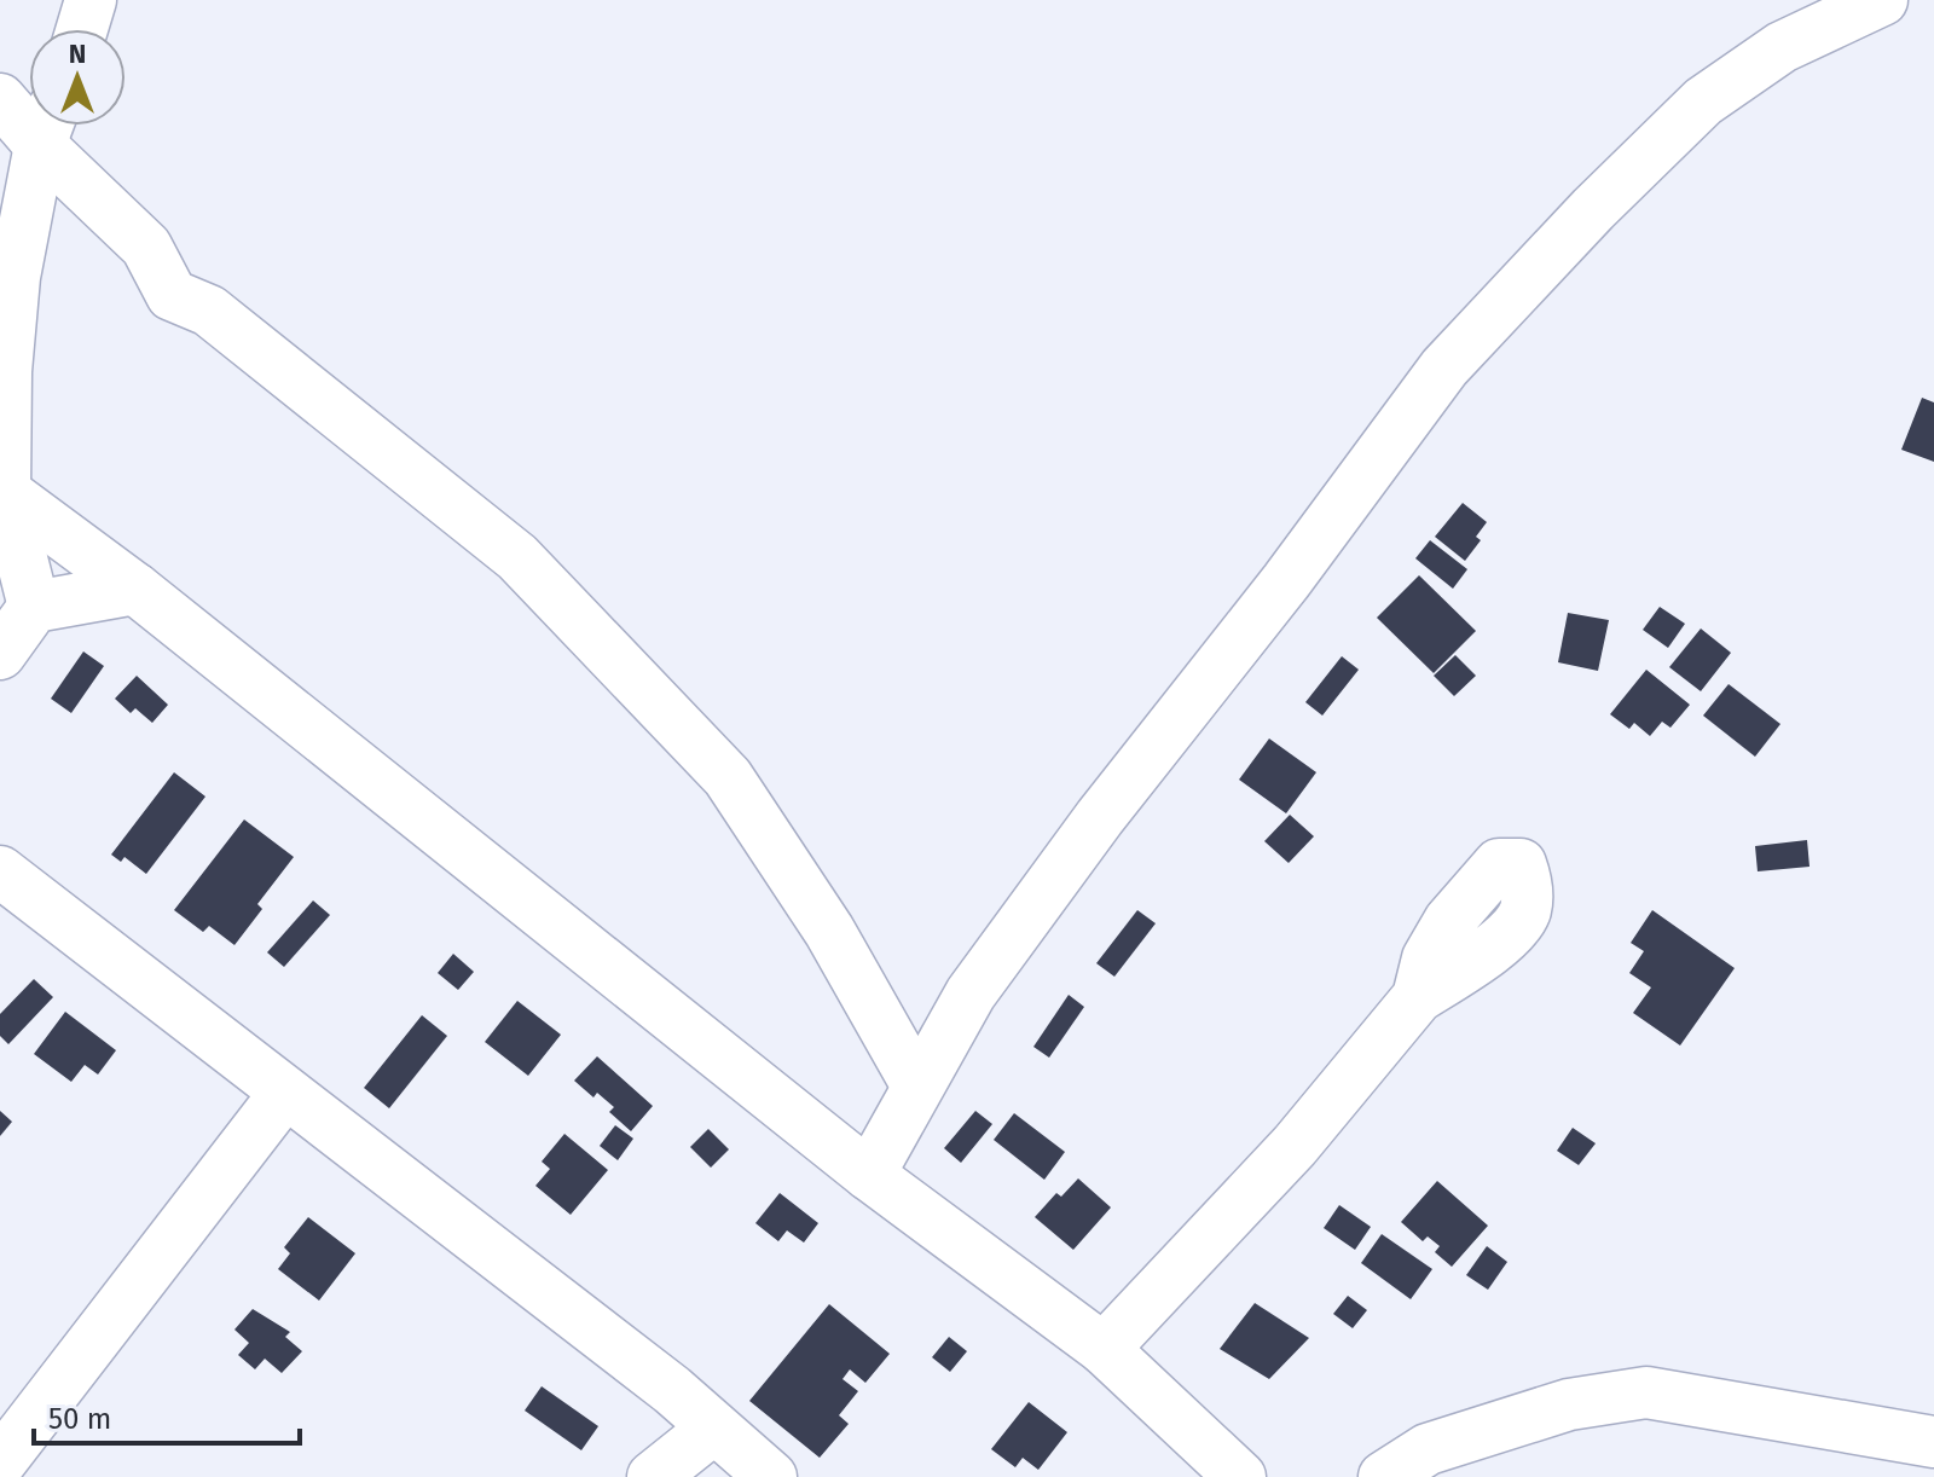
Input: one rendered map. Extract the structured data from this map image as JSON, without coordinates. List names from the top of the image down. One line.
{"scale_bar":"50 m","north":"top"}
